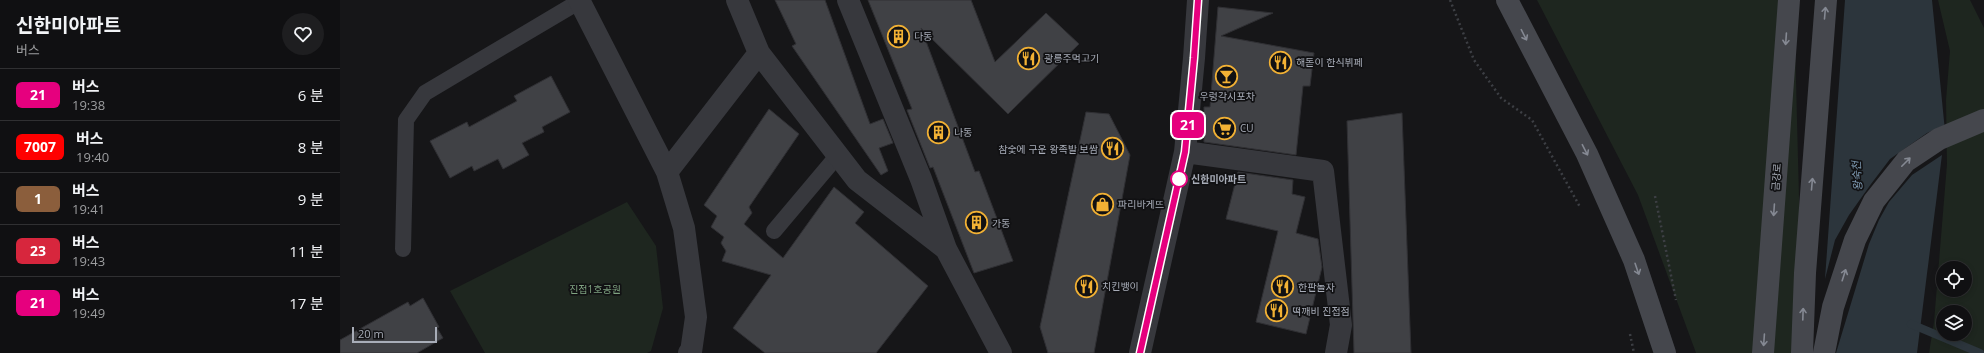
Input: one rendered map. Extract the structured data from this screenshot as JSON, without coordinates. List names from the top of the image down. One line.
{"streets":{"main road":["금강로"]},"water":["왕숙천"],"parks":["진접1호공원"],"places":{"building":["다동","나동","가동"],"restaurant":["광릉주먹고기","해돋이 한식뷔페","참숯에 구운 왕족발 보쌈","치킨뱅이","한판놀자","떡깨비 진접점"],"bar":["우렁각시포차"],"supermarket":["CU"],"other":["신한미아파트"],"shop":["파리바게뜨"]},"lines":["bus line 21"],"scale_bar":"20 m","page":{"heading":["신한미아파트","버스"],"on_map":"21","list":[{"mark":"21","name":"버스","note":"19:38","value":"6 분"},{"mark":"7007","name":"버스","note":"19:40","value":"8 분"},{"mark":"1","name":"버스","note":"19:41","value":"9 분"},{"mark":"23","name":"버스","note":"19:43","value":"11 분"},{"mark":"21","name":"버스","note":"19:49","value":"17 분"}],"scale":"20 m"}}
